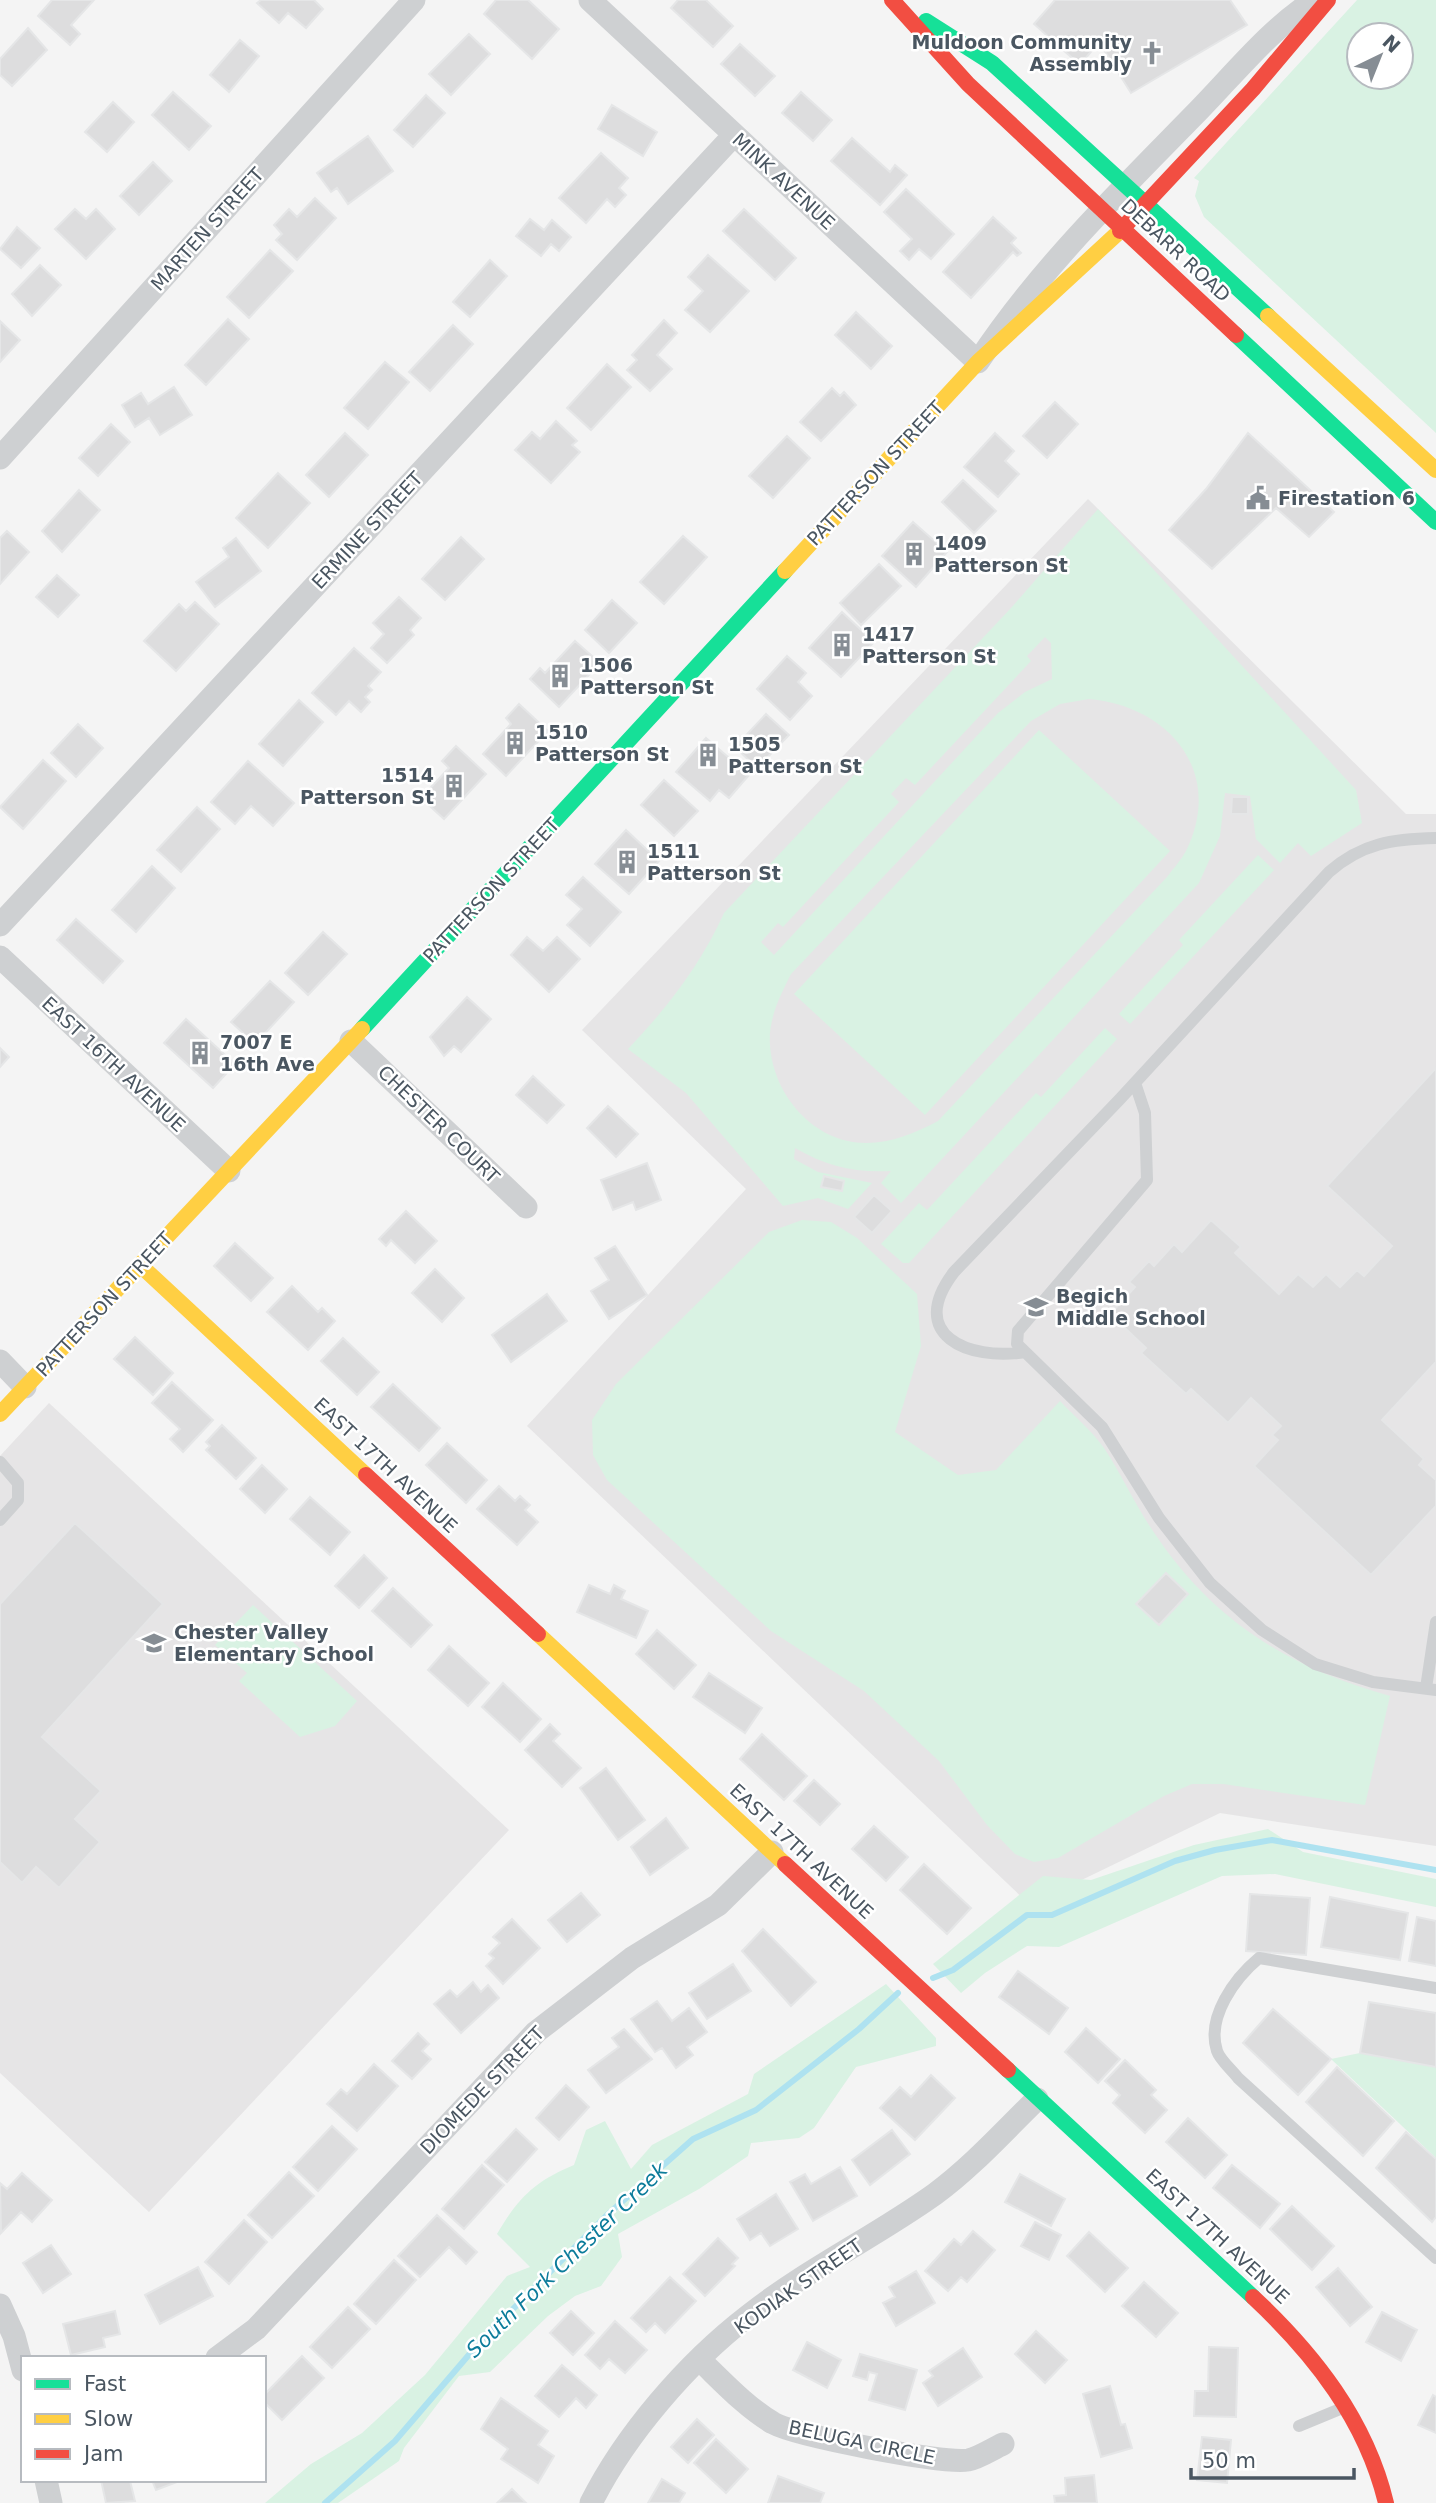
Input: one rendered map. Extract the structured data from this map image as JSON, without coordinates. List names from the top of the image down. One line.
{"streets":{"street":["MINK AVENUE","MARTEN STREET","DEBARR ROAD","PATTERSON STREET","ERMINE STREET","EAST 16TH AVENUE","CHESTER COURT","EAST 17TH AVENUE","DIOMEDE STREET","KODIAK STREET","BELUGA CIRCLE"]},"crossings":[["MINK AVENUE","PATTERSON STREET"],["MINK AVENUE","ERMINE STREET"],["DEBARR ROAD","PATTERSON STREET"],["PATTERSON STREET","EAST 16TH AVENUE"],["PATTERSON STREET","CHESTER COURT"],["PATTERSON STREET","EAST 17TH AVENUE"],["EAST 17TH AVENUE","DIOMEDE STREET"],["EAST 17TH AVENUE","KODIAK STREET"],["KODIAK STREET","BELUGA CIRCLE"]],"water":["South Fork Chester Creek"],"places":{"church":["Muldoon Community Assembly"],"public building":["Firestation 6"],"building":["1409 Patterson St","1417 Patterson St","1506 Patterson St","1510 Patterson St","1505 Patterson St","1514 Patterson St","1511 Patterson St","7007 E 16th Ave"],"school or university":["Begich Middle School","Chester Valley Elementary School"]},"legend":["Fast","Slow","Jam"],"scale_bar":"50 m","north":"top right"}
